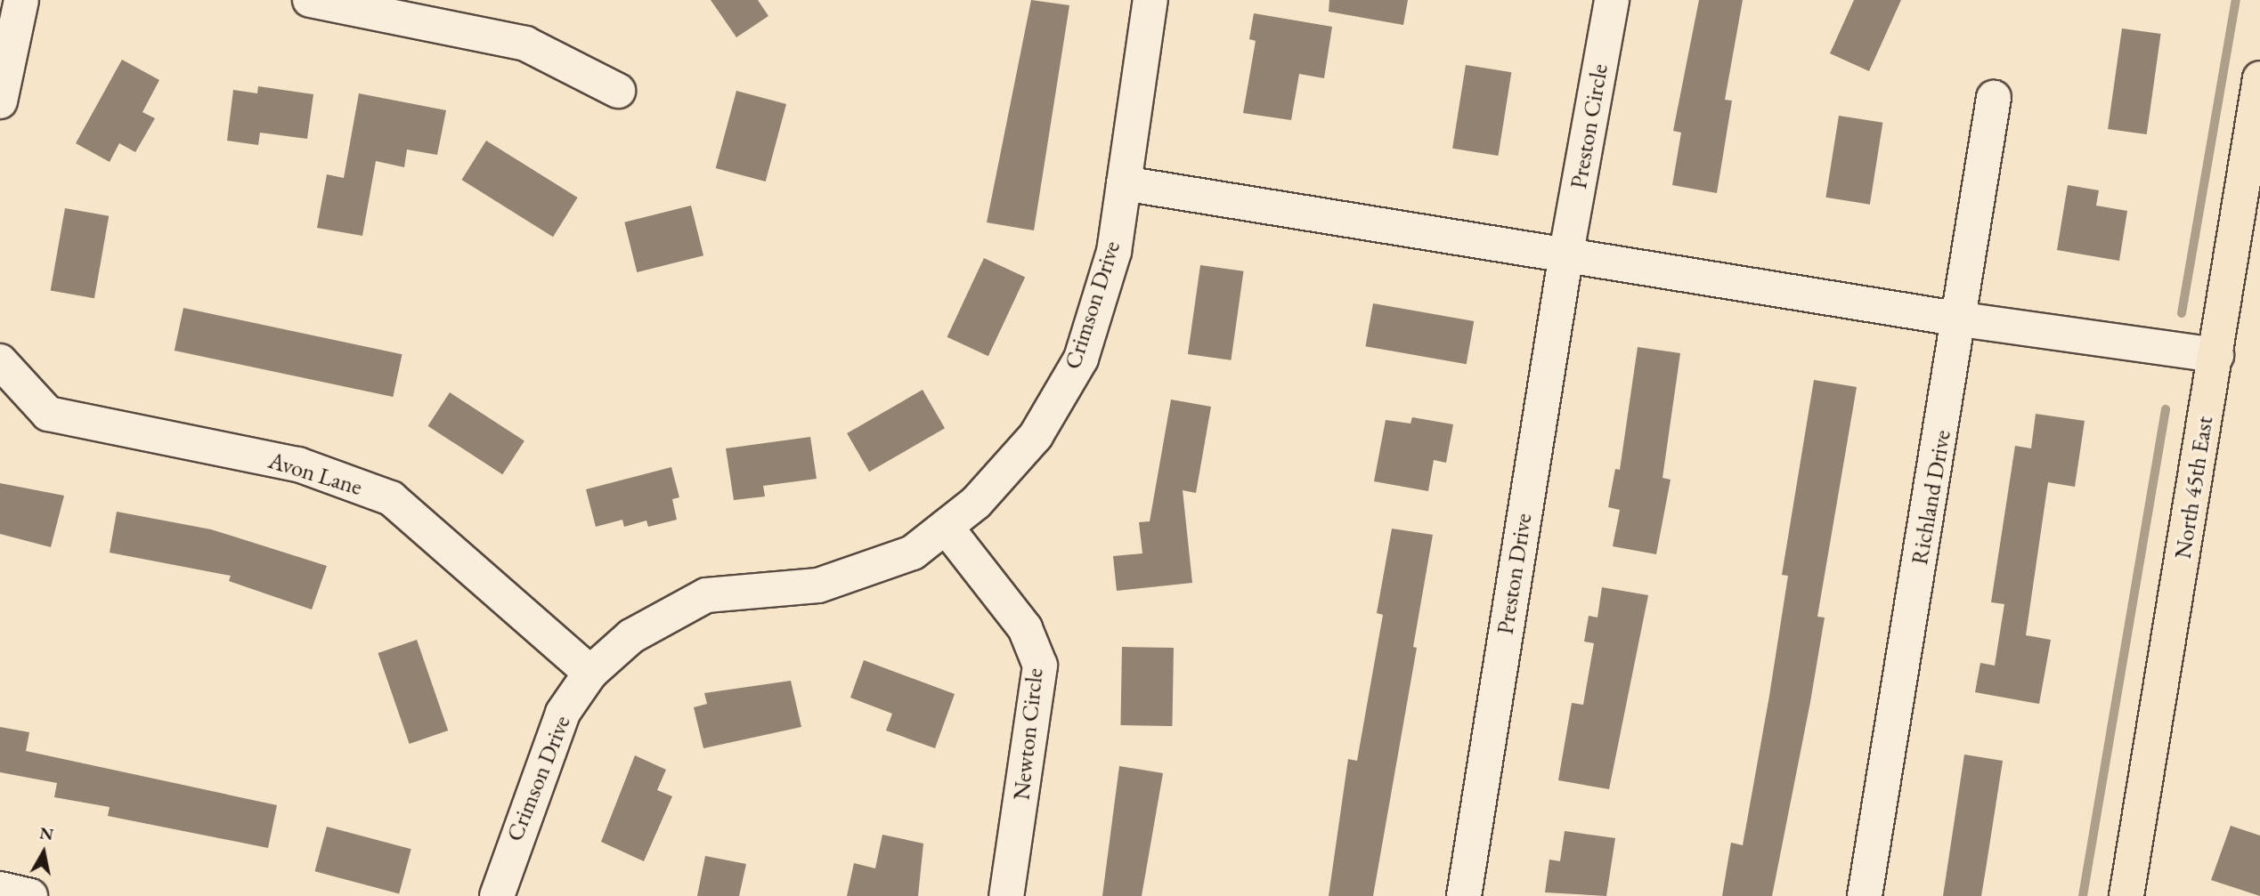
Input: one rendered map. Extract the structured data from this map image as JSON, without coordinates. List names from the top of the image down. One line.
{"streets":{"main road":["North 45th East"],"street":["Preston Circle","Crimson Drive","Avon Lane","Richland Drive","Preston Drive","Newton Circle"]},"crossings":[["Preston Circle","Preston Drive"],["Crimson Drive","Avon Lane"],["Crimson Drive","Newton Circle"]],"north":"top"}
